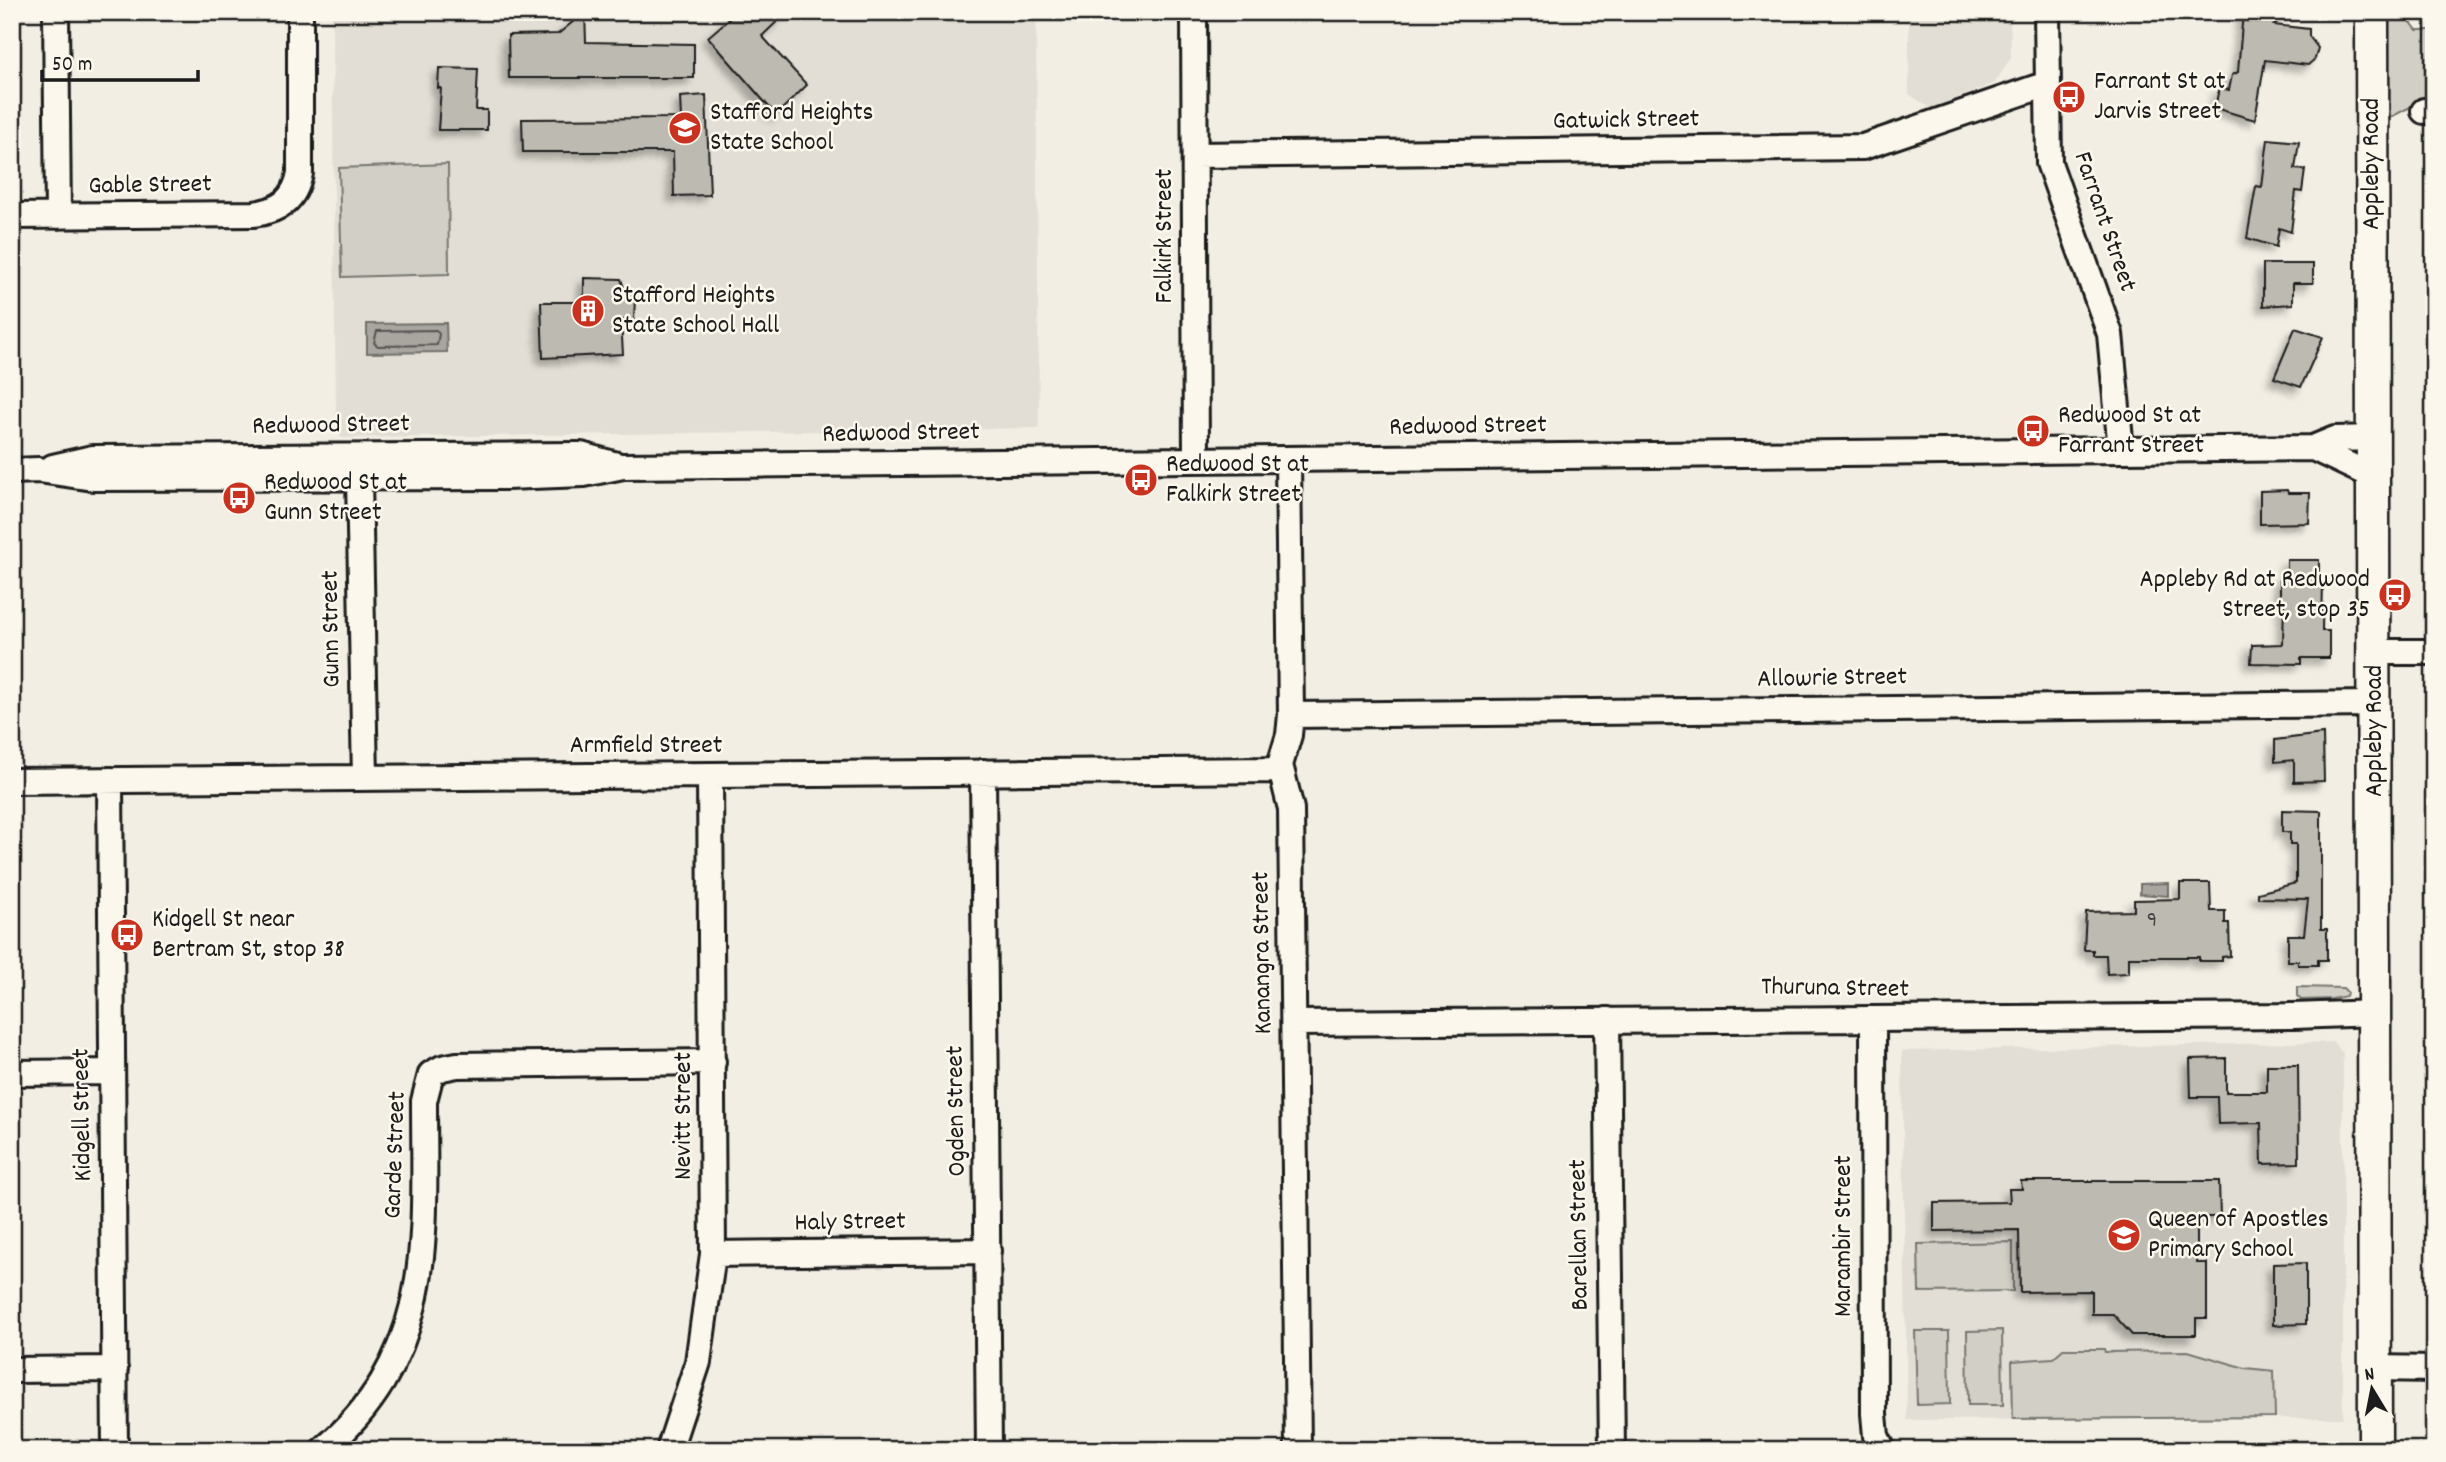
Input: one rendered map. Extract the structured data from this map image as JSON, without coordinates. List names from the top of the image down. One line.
{"streets":{"main road":["Appleby Road"],"street":["Gatwick Street","Gable Street","Farrant Street","Falkirk Street","Redwood Street","Gunn Street","Allowrie Street","Armfield Street","Kanangra Street","Thuruna Street","Ogden Street","Kidgell Street","Nevitt Street","Garde Street","Haly Street","Barellan Street","Marambir Street"]},"crossings":[["Gatwick Street","Farrant Street"],["Gatwick Street","Falkirk Street"],["Appleby Road","Redwood Street"],["Appleby Road","Allowrie Street"],["Appleby Road","Thuruna Street"],["Farrant Street","Redwood Street"],["Falkirk Street","Redwood Street"],["Redwood Street","Gunn Street"],["Redwood Street","Kanangra Street"],["Gunn Street","Armfield Street"],["Allowrie Street","Kanangra Street"],["Armfield Street","Kanangra Street"],["Armfield Street","Ogden Street"],["Armfield Street","Kidgell Street"],["Armfield Street","Nevitt Street"],["Kanangra Street","Thuruna Street"],["Thuruna Street","Barellan Street"],["Thuruna Street","Marambir Street"],["Ogden Street","Haly Street"],["Nevitt Street","Garde Street"],["Nevitt Street","Haly Street"]],"places":{"bus stop":["Farrant St at Jarvis Street","Redwood St at Farrant Street","Redwood St at Falkirk Street","Redwood St at Gunn Street","Appleby Rd at Redwood Street, stop 35","Kidgell St near Bertram St, stop 38"],"school or university":["Stafford Heights State School","Queen of Apostles Primary School"],"building":["Stafford Heights State School Hall"]},"house_numbers":["9"],"scale_bar":"50 m","north":"top"}
